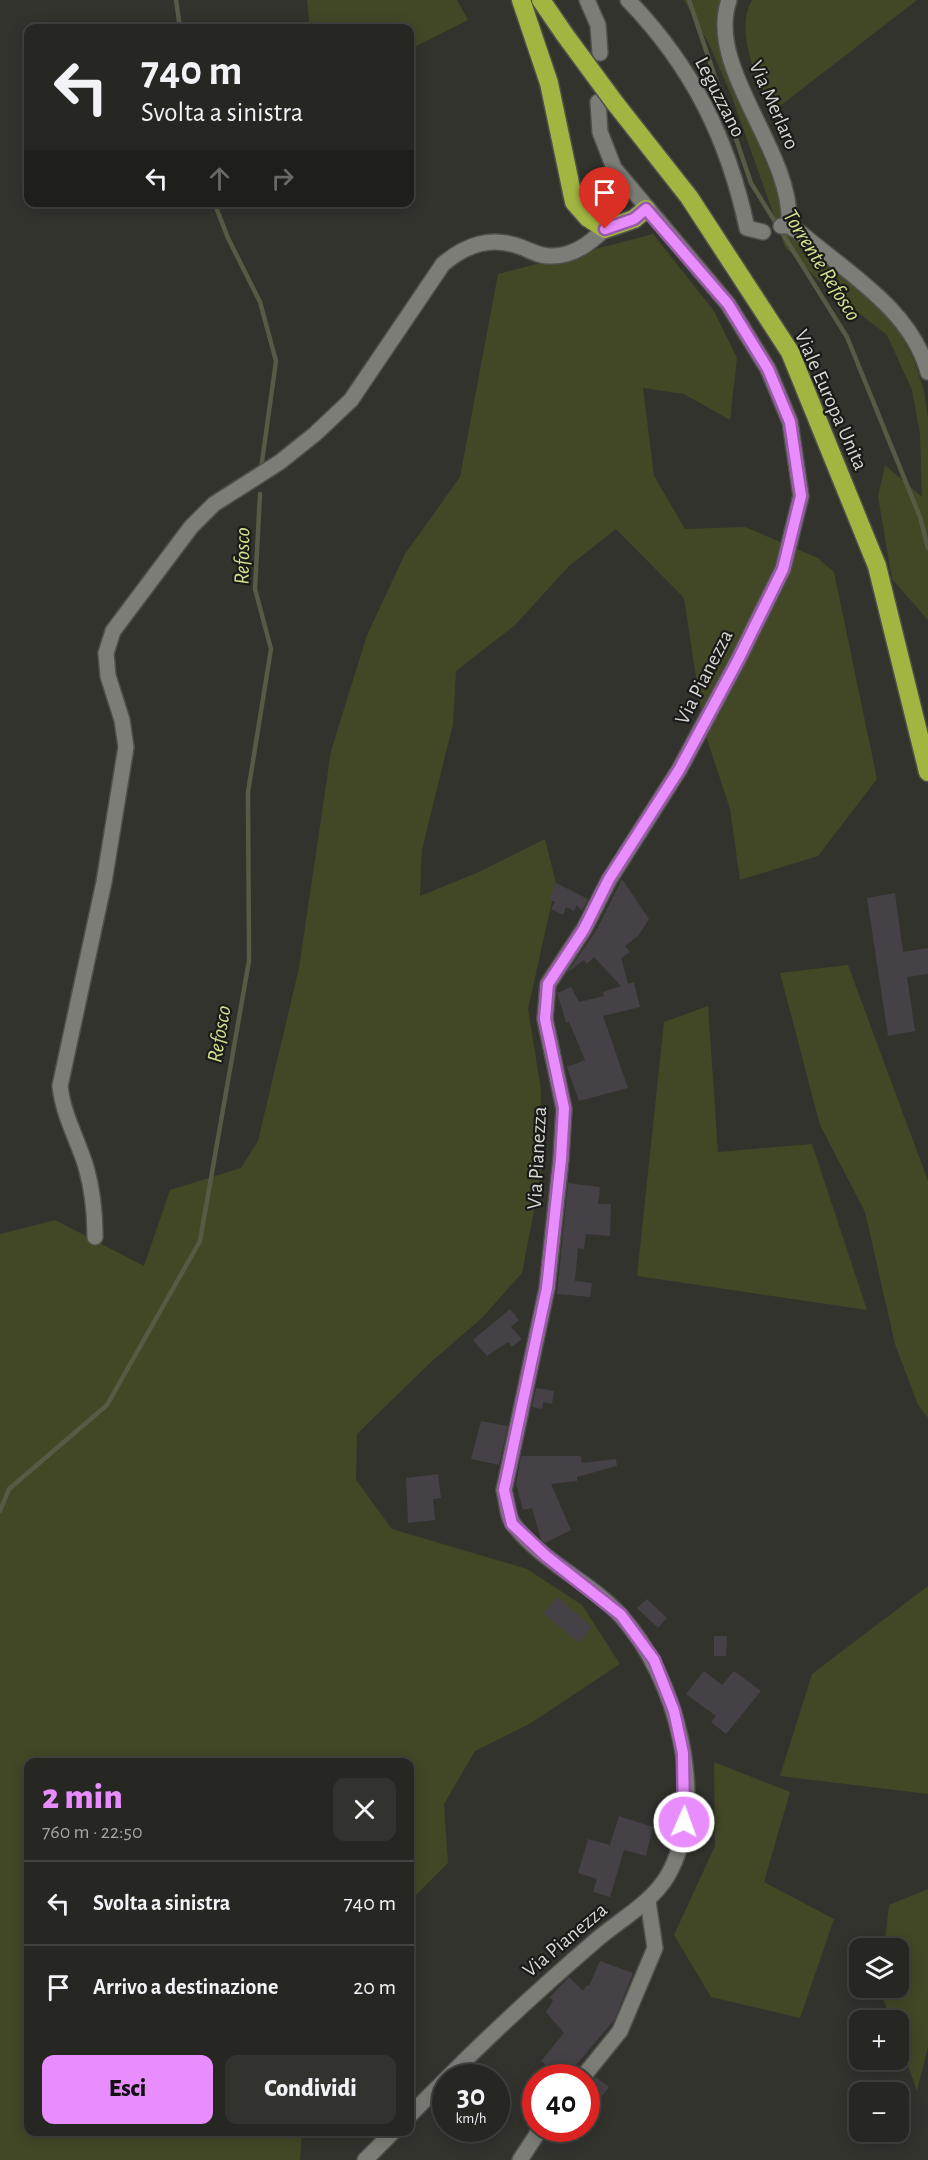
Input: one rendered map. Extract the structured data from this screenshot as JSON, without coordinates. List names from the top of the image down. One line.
{"streets":{"highway":["Viale Europa Unita"],"street":["Leguzzano","Via Merlaro","Via Pianezza"]},"crossings":[["Leguzzano","Via Merlaro"],["Viale Europa Unita","Via Pianezza"]],"water":["Torrente Refosco","Refosco"],"page":{"turn":["740 m","Svolta a sinistra"],"heading":["2 min","760 m · 22:50"],"list":[{"name":"Svolta a sinistra","value":"740 m"},{"name":"Arrivo a destinazione","value":"20 m"}],"map_buttons":["+","−"],"buttons":["Esci","Condividi"],"speed":"30 km/h","limit":"40"}}
